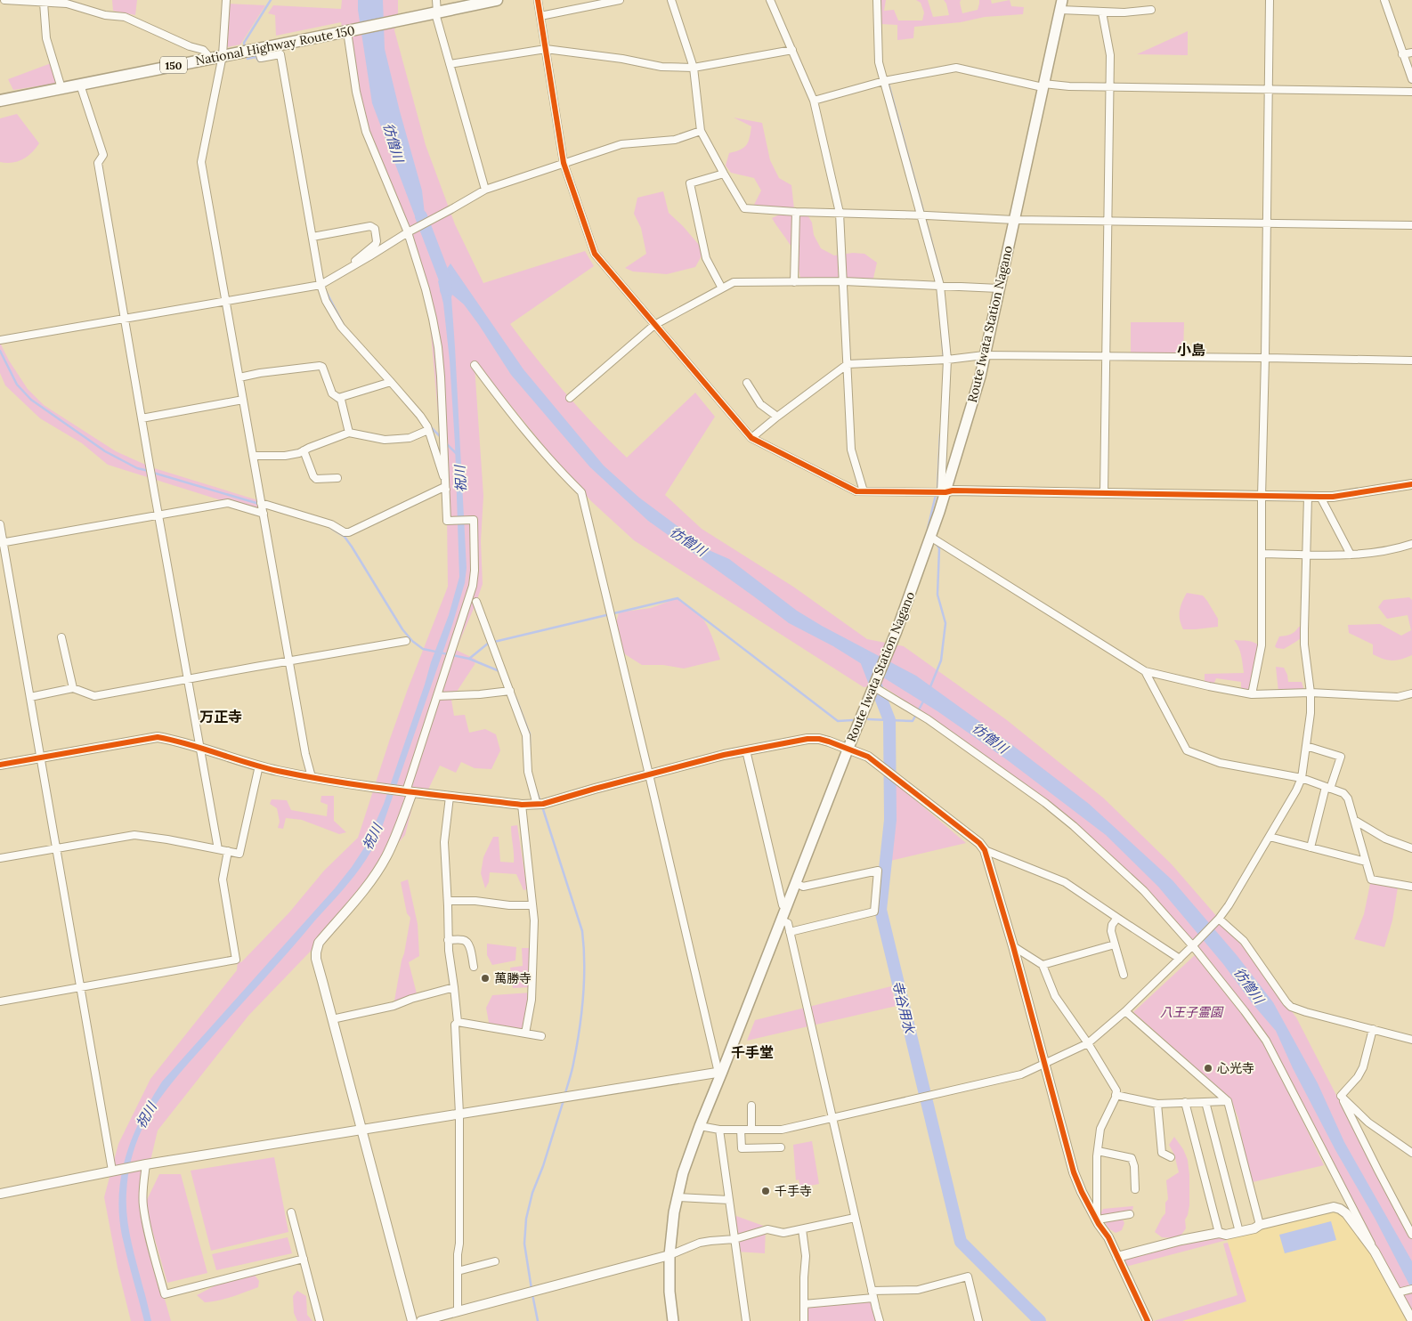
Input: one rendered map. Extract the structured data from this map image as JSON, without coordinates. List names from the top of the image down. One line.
{"streets":{"highway":["National Highway Route 150","150"],"main road":["Route Iwata Station Nagano"]},"districts":["小島","万正寺","千手堂"],"water":["彷僧川","祝川","寺谷用水"],"parks":["八王子霊園"],"places":["萬勝寺","心光寺","千手寺"]}
